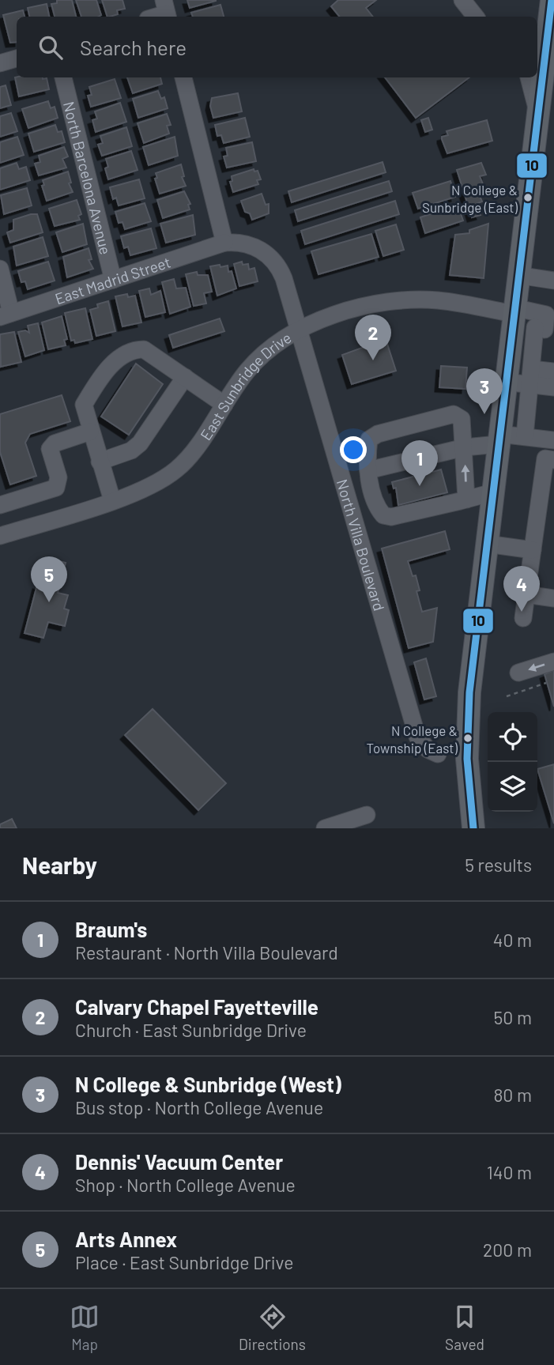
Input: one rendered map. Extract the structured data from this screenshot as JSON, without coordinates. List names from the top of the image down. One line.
{"streets":{"street":["North Barcelona Avenue","East Madrid Street","East Sunbridge Drive","North Villa Boulevard"]},"crossings":[["North Barcelona Avenue","East Madrid Street"],["East Madrid Street","North Villa Boulevard"],["East Sunbridge Drive","North Villa Boulevard"]],"places":["N College & Sunbridge (East)","N College & Township (East)"],"lines":["transit line 10"],"page":{"search":"Search here","pins":["2","3","1","5","4"],"heading":["Nearby","5 results"],"list":[{"mark":"1","name":"Braum's","note":"Restaurant · North Villa Boulevard","value":"40 m"},{"mark":"2","name":"Calvary Chapel Fayetteville","note":"Church · East Sunbridge Drive","value":"50 m"},{"mark":"3","name":"N College & Sunbridge (West)","note":"Bus stop · North College Avenue","value":"80 m"},{"mark":"4","name":"Dennis' Vacuum Center","note":"Shop · North College Avenue","value":"140 m"},{"mark":"5","name":"Arts Annex","note":"Place · East Sunbridge Drive","value":"200 m"}],"nav":["Map","Directions","Saved"]}}
